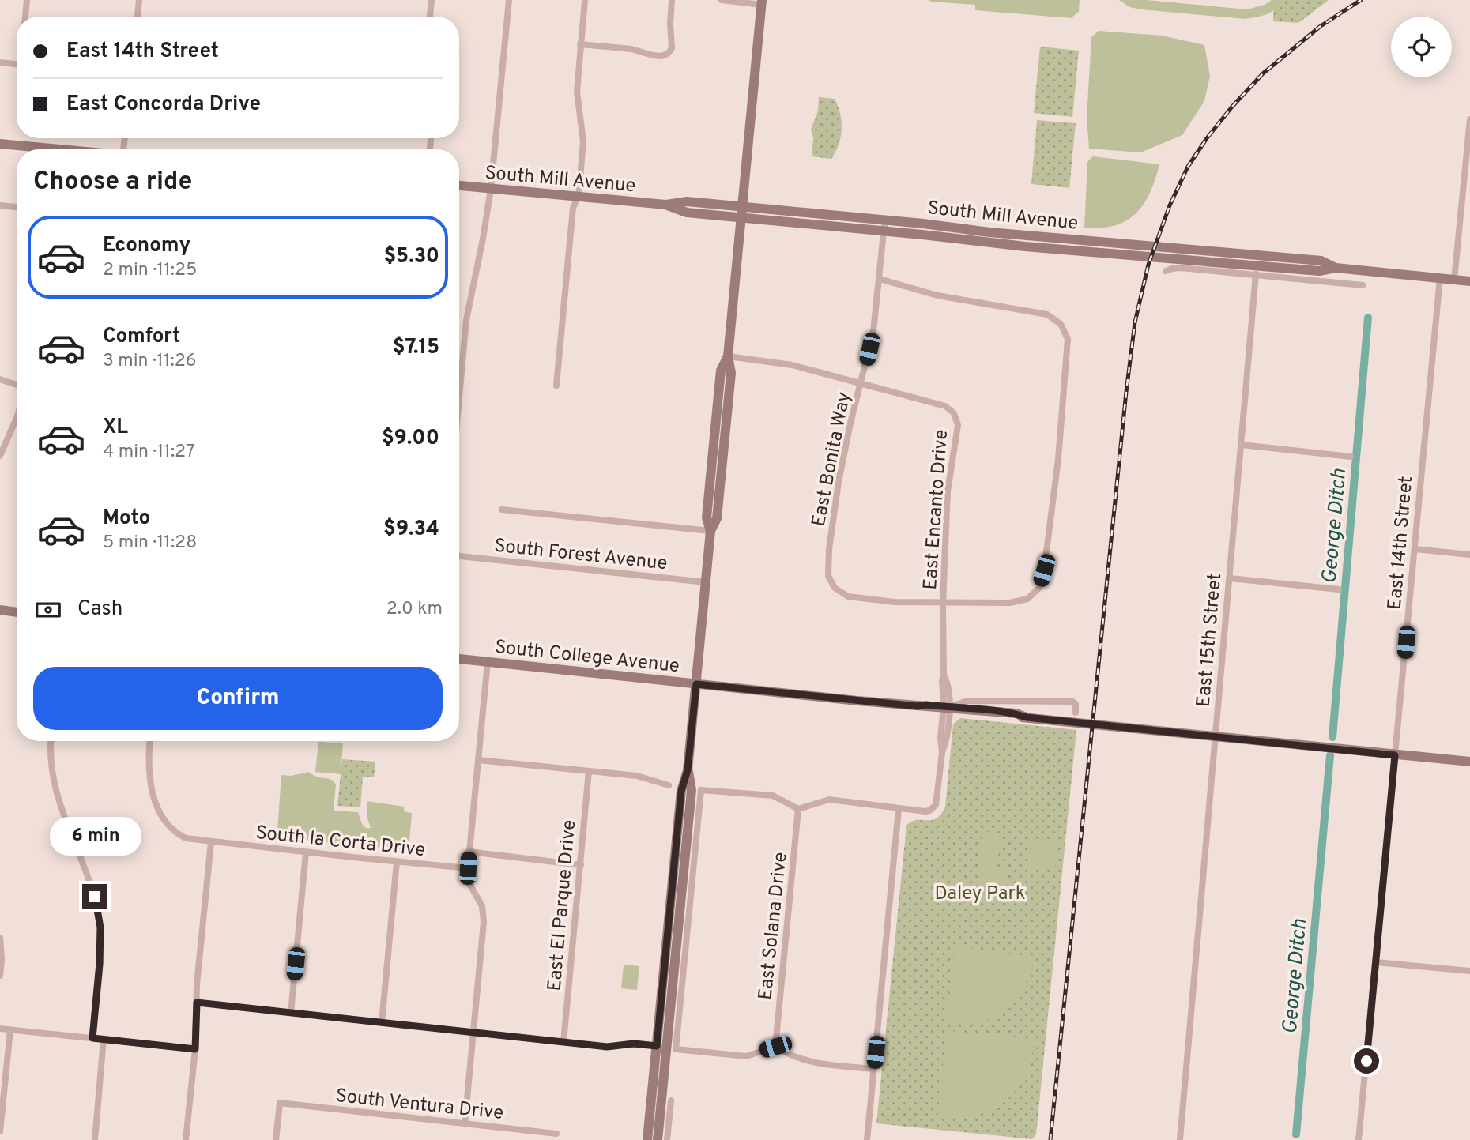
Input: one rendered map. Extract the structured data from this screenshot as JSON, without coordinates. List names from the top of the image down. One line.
{"streets":{"main road":["South Mill Avenue","South College Avenue"],"street":["East Bonita Way","East Encanto Drive","East 14th Street","South Forest Avenue","East 15th Street","South la Corta Drive","East El Parque Drive","East Solana Drive","South Ventura Drive"]},"crossings":[["South Mill Avenue","East Bonita Way"],["South Mill Avenue","East 14th Street"],["East Bonita Way","East Encanto Drive"],["East Encanto Drive","South College Avenue"],["East 14th Street","South College Avenue"],["East 15th Street","South College Avenue"]],"water":["George Ditch"],"parks":["Daley Park"],"page":{"banner":["East 14th Street","East Concorda Drive"],"heading":"Choose a ride","list":[{"name":"Economy","note":"2 min · 11:25","value":"$5.30"},{"name":"Comfort","note":"3 min · 11:26","value":"$7.15"},{"name":"XL","note":"4 min · 11:27","value":"$9.00"},{"name":"Moto","note":"5 min · 11:28","value":"$9.34"}],"pay":["Cash","2.0 km"],"buttons":"Confirm","bubble":"6 min"}}
